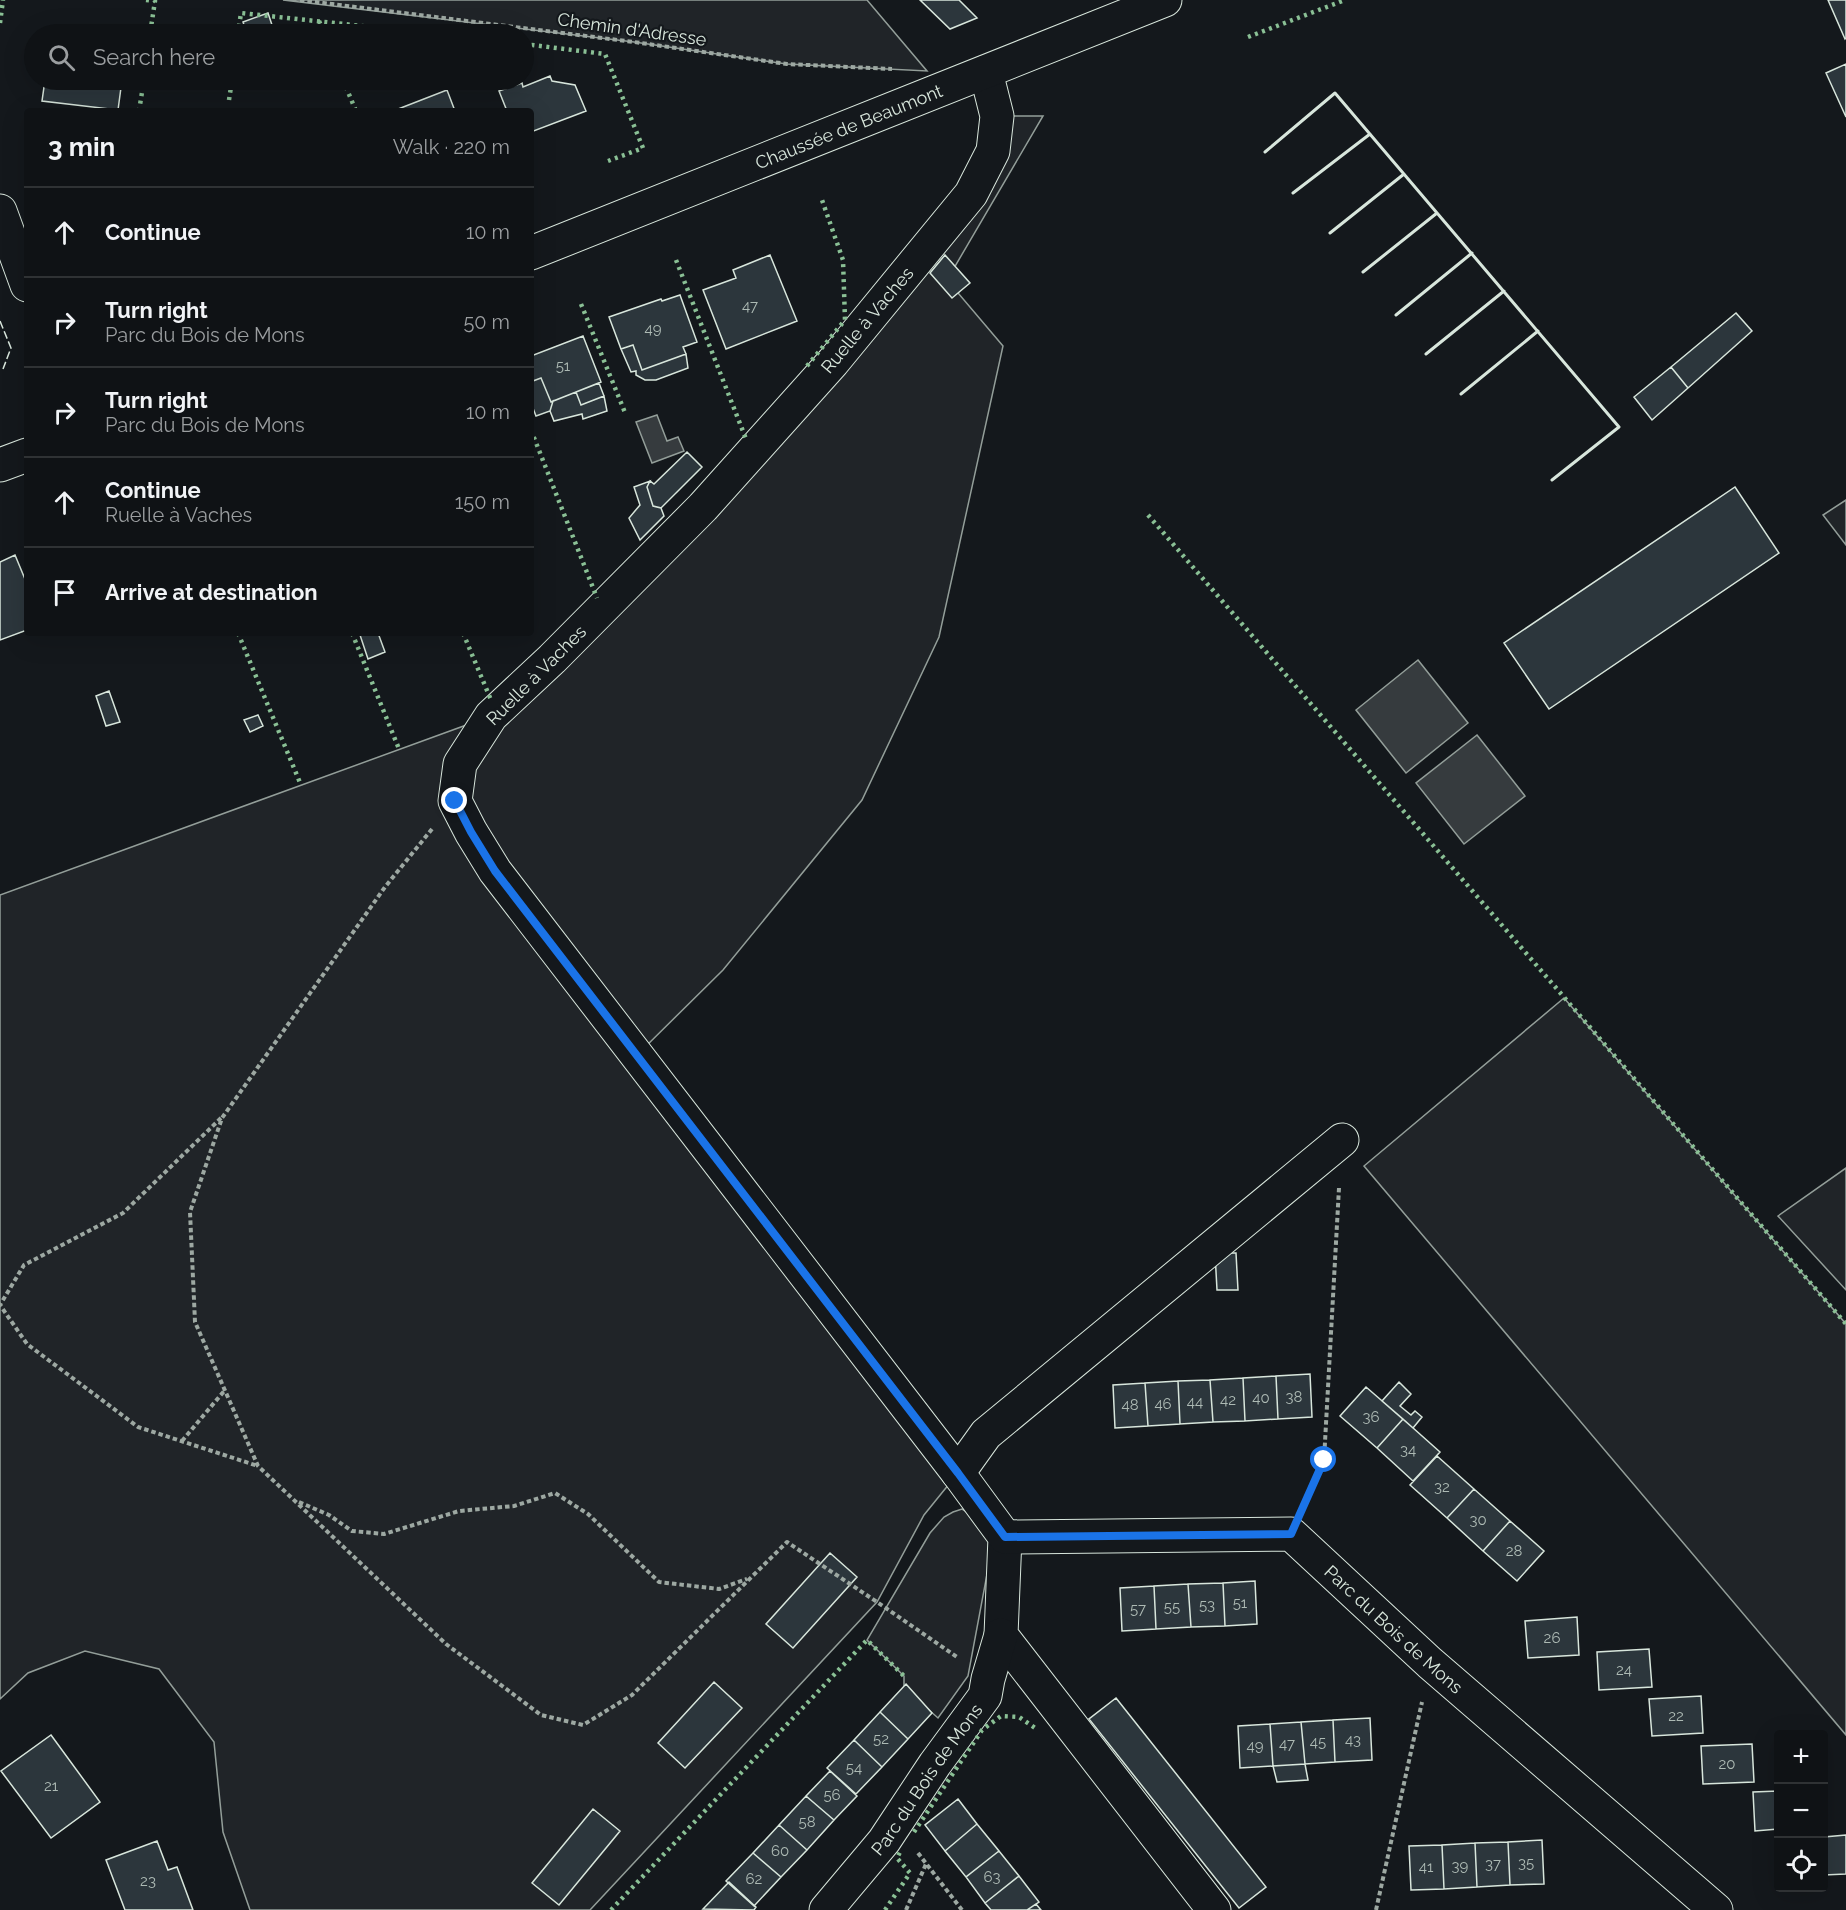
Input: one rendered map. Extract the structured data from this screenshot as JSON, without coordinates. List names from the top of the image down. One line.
{"streets":{"street":["Chaussée de Beaumont","Ruelle à Vaches","Parc du Bois de Mons"],"path":["Chemin d'Adresse"]},"crossings":[["Chaussée de Beaumont","Ruelle à Vaches"]],"house_numbers":["47","49","51","38","40","42","44","46","48","36","34","32","30","28","51","53","55","57","26","24","22","52","43","45","47","49","20","54","21","56","58","60","35","37","39","41","63","62","23"],"page":{"search":"Search here","heading":["3 min","Walk · 220 m"],"list":[["Continue","10 m"],["Turn right","Parc du Bois de Mons","50 m"],["Turn right","Parc du Bois de Mons","10 m"],["Continue","Ruelle à Vaches","150 m"],"Arrive at destination"],"map_buttons":["+","−"]}}
